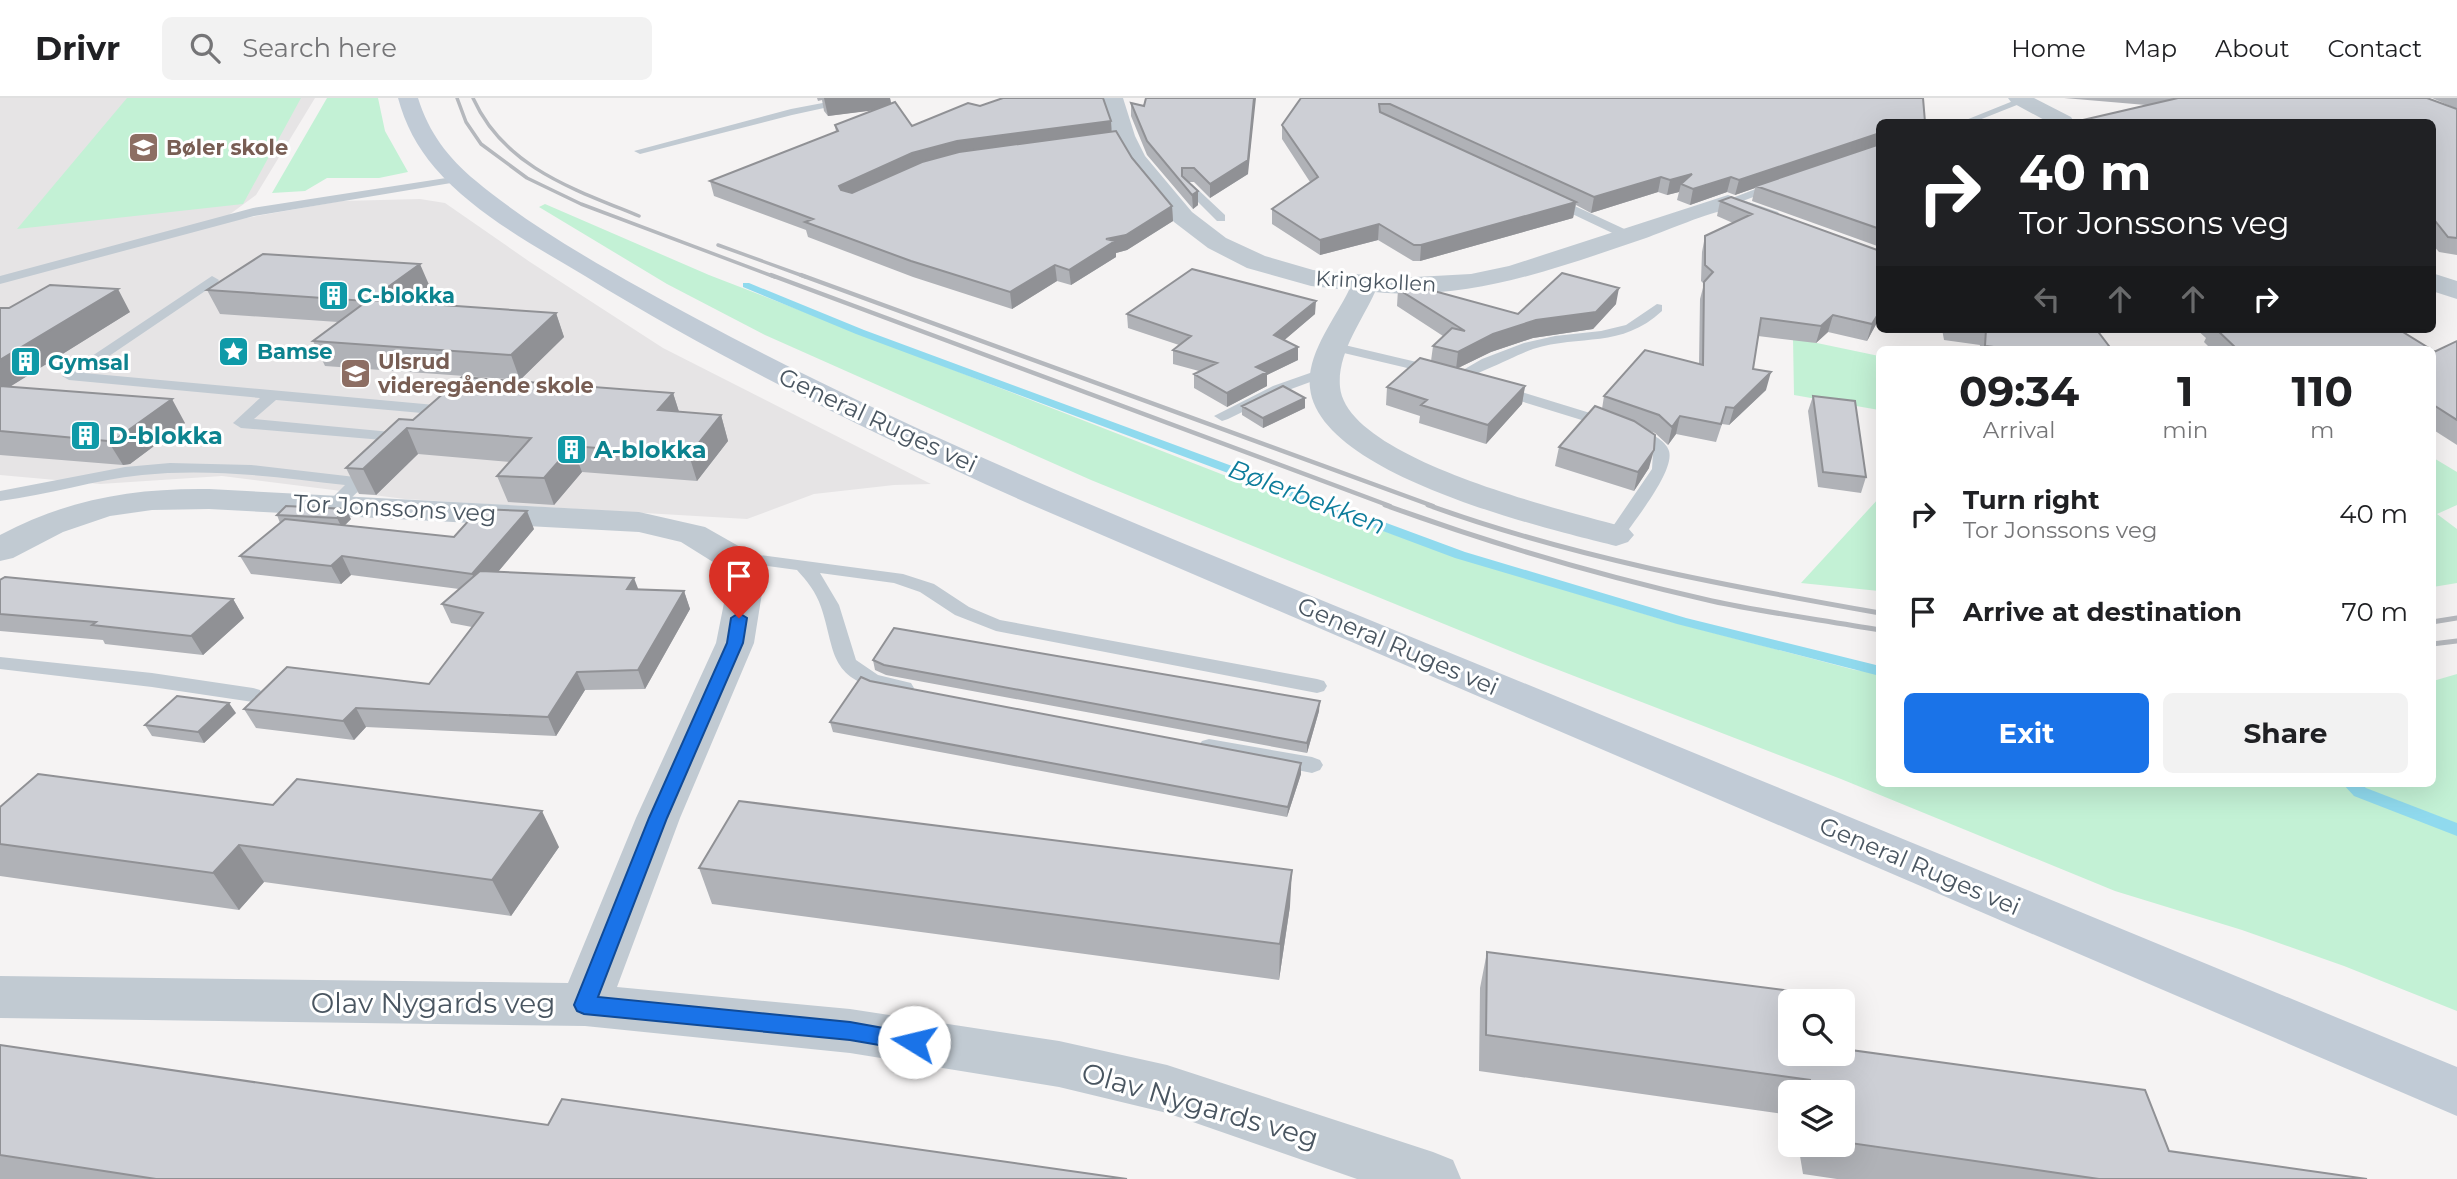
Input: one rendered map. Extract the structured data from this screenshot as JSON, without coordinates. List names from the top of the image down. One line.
{"streets":{"main road":["General Ruges vei"],"street":["Kringkollen","Tor Jonssons veg","Olav Nygards veg"]},"water":["Bølerbekken"],"places":{"school or university":["Bøler skole","Ulsrud videregående skole"],"building":["C-blokka","Gymsal","D-blokka","A-blokka"],"place":["Bamse"]},"page":{"header":"Drivr","search":"Search here","nav":["Home","Map","About","Contact"],"turn":["40 m","Tor Jonssons veg"],"eta":["09:34","Arrival","1","min","110","m"],"list":[{"name":"Turn right","note":"Tor Jonssons veg","value":"40 m"},{"name":"Arrive at destination","value":"70 m"}],"buttons":["Exit","Share"]}}
